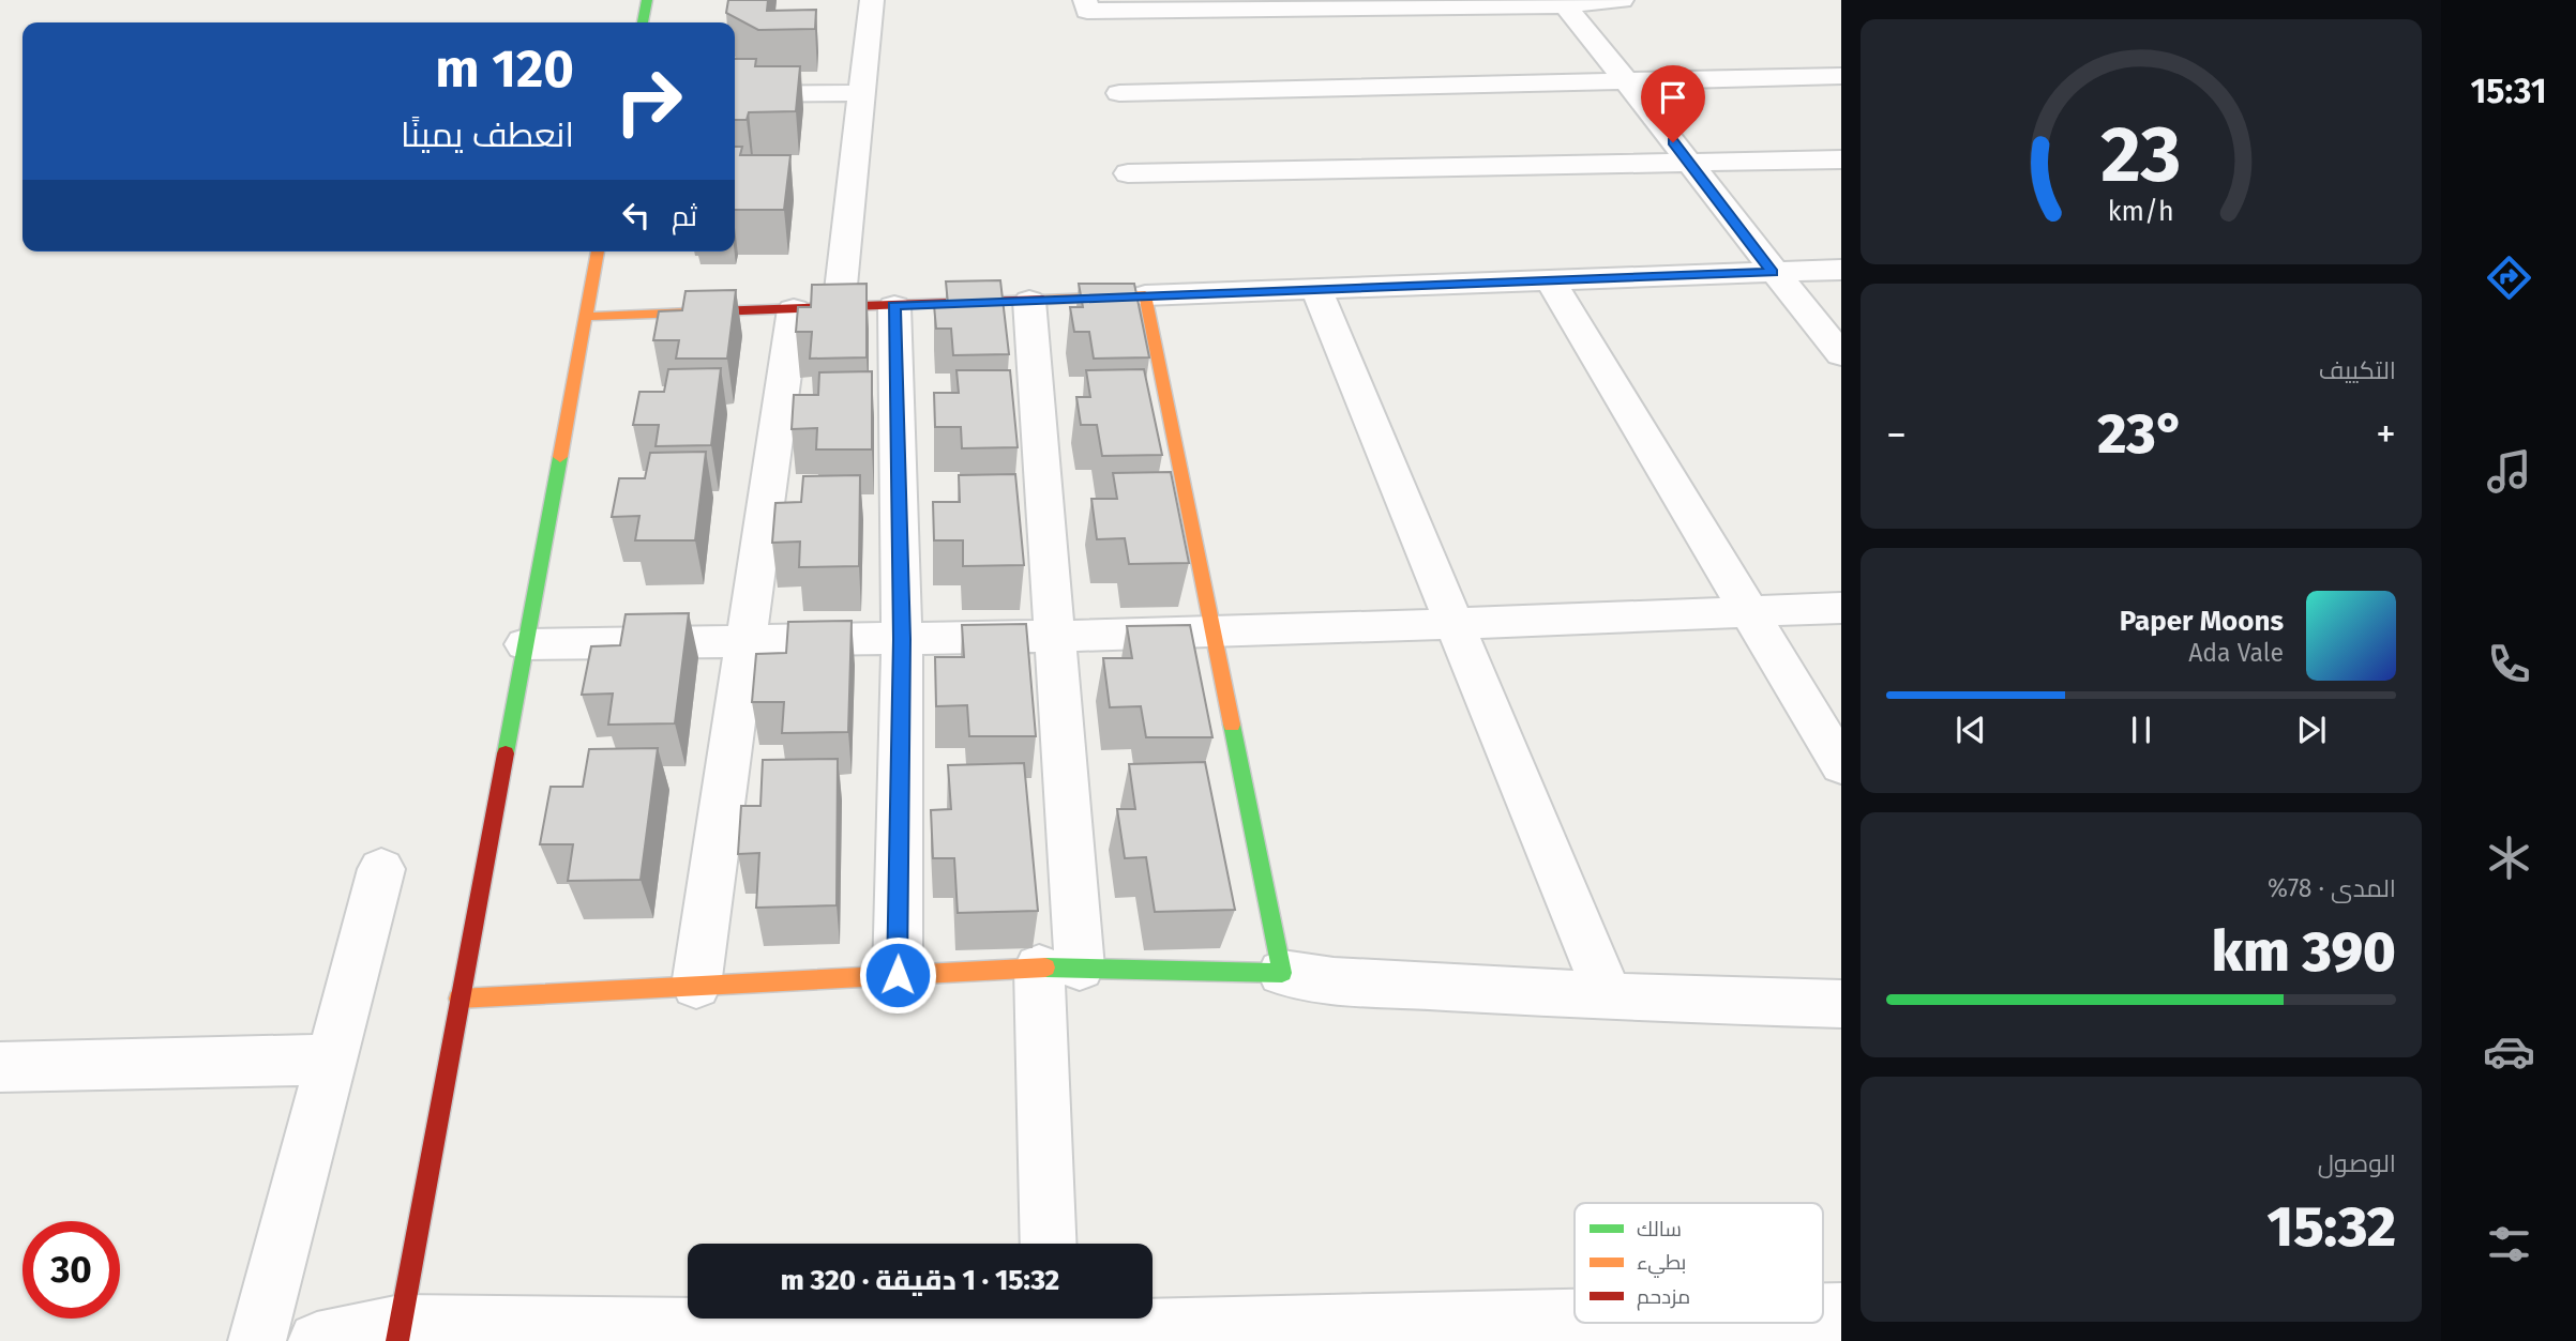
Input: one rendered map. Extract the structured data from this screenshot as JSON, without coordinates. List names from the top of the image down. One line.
{"legend":["سالك","بطيء","مزدحم"],"page":{"tabs":"15:31","turn":["120 m","انعطف يمينًا"],"then":"ثم","tile":["التكييف",["المدى · 78%","390 km"],["الوصول","15:32"]],"heat":["−","23°","+"],"song":["Paper Moons","Ada Vale"],"limit":"30","trip":"15:32 · 1 دقيقة · 320 m","gauge":["23","km/h"]}}
